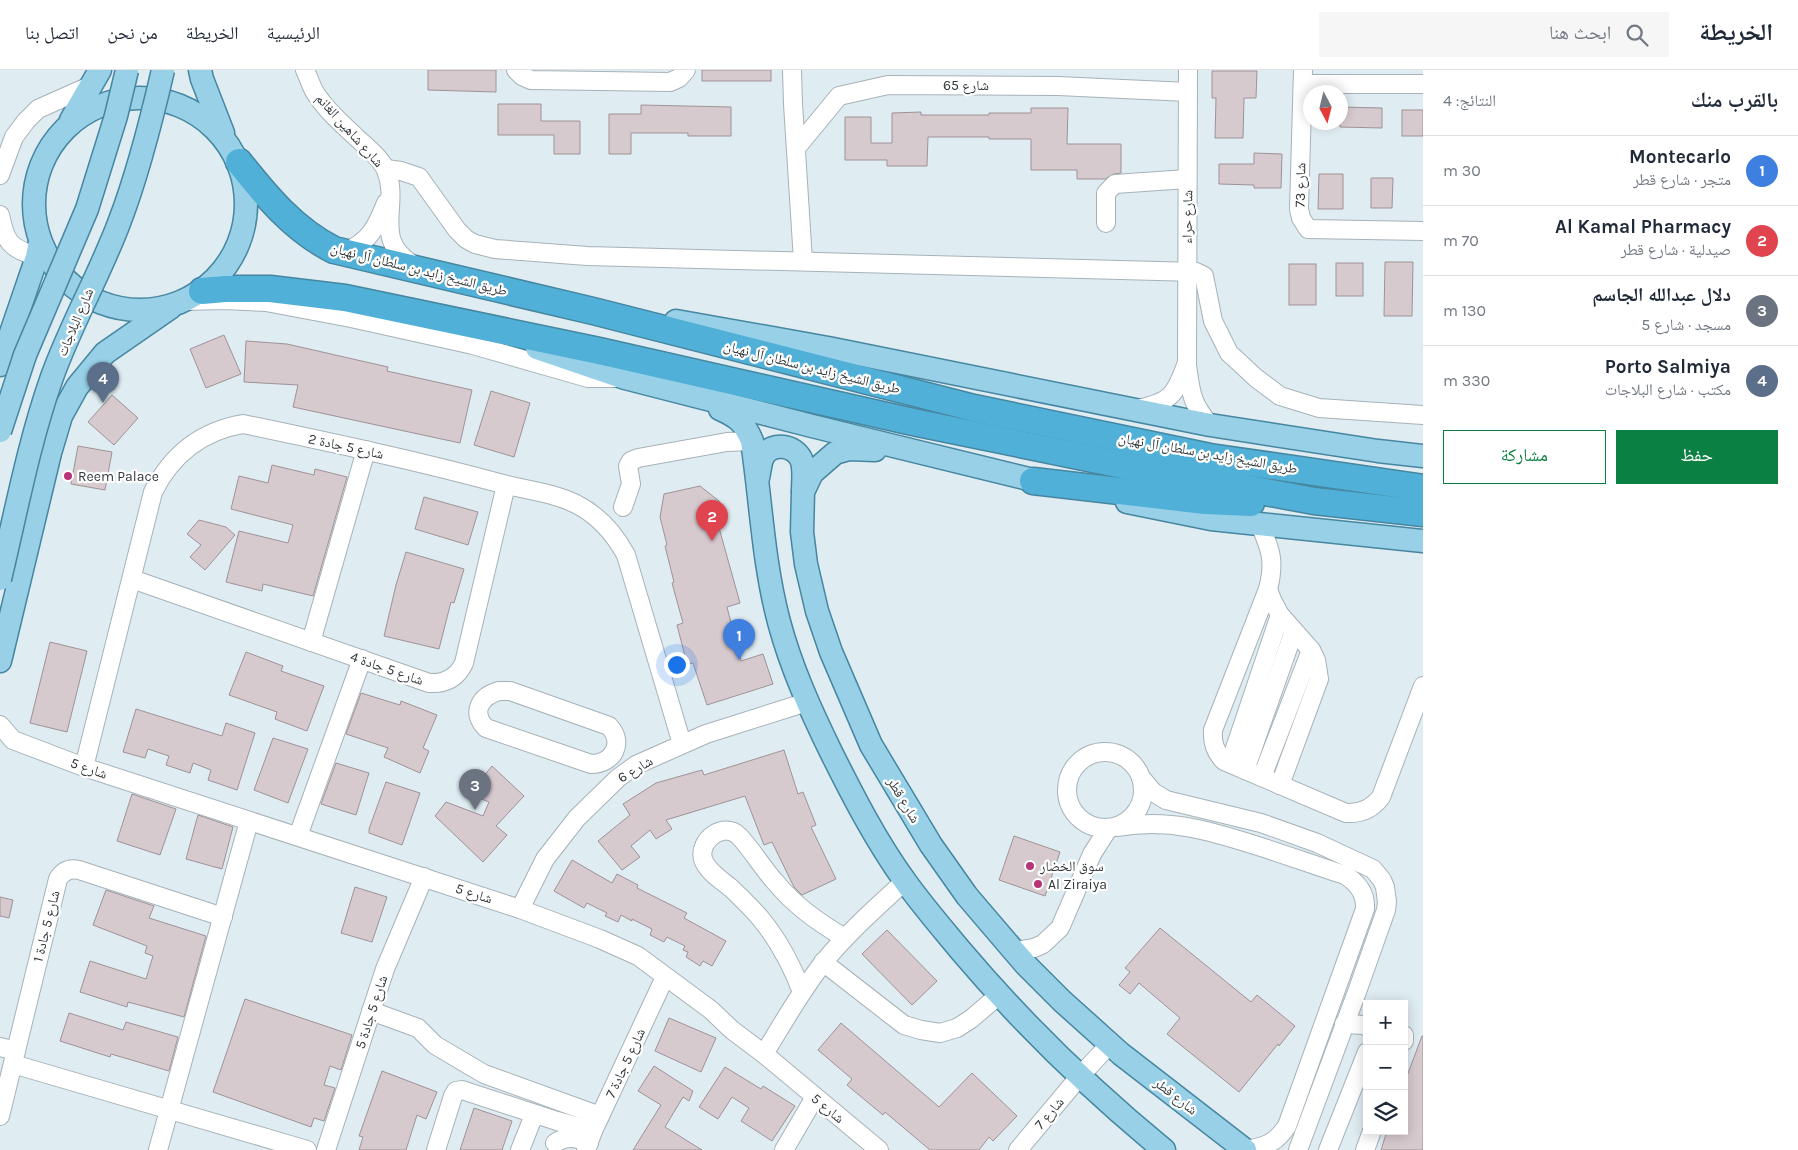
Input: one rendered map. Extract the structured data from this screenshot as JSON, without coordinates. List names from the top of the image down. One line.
{"streets":{"highway":["طريق الشيخ زايد بن سلطان آل نهيان"],"main road":["شارع البلاجات","شارع قطر"],"street":["شارع 65","شارع شاهين الغانم","شارع 73","شارع حراء","شارع 5 جادة 2","شارع 5 جادة 4","شارع 5","شارع 6","شارع 5 جادة 1","شارع 5 جادة 5","شارع 5 جادة 7","شارع 7"]},"crossings":[["شارع 65","شارع حراء"],["شارع شاهين الغانم","طريق الشيخ زايد بن سلطان آل نهيان"],["شارع 5 جادة 2","شارع 5 جادة 4"],["شارع 5 جادة 2","شارع 5"],["شارع 5 جادة 2","شارع 6"],["شارع 5","شارع 6"],["شارع 5","شارع 5 جادة 5"],["شارع 5","شارع 5 جادة 7"],["شارع قطر","شارع 7"]],"places":["Reem Palace","سوق الخضار","Al Ziraiya"],"north":"bottom","page":{"header":"الخريطة","search":"ابحث هنا","nav":["الرئيسية","الخريطة","من نحن","اتصل بنا"],"heading":["بالقرب منك","النتائج: 4"],"list":[{"mark":"1","name":"Montecarlo","note":"متجر · شارع قطر","value":"30 m"},{"mark":"2","name":"Al Kamal Pharmacy","note":"صيدلية · شارع قطر","value":"70 m"},{"mark":"3","name":"دلال عبدالله الجاسم","note":"مسجد · شارع 5","value":"130 m"},{"mark":"4","name":"Porto Salmiya","note":"مكتب · شارع البلاجات","value":"330 m"}],"pins":["4","2","1","3"],"buttons":["حفظ","مشاركة"],"map_buttons":["+","−"]}}
